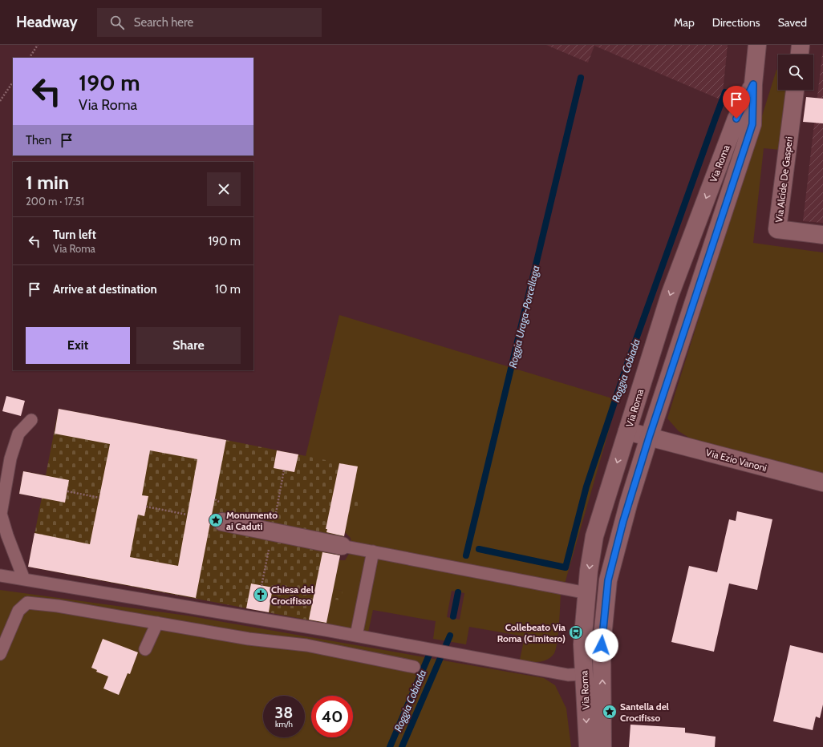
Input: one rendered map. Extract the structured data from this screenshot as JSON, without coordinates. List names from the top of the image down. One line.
{"streets":{"street":["Via Roma","Via Alcide De Gasperi","Via Ezio Vanoni"]},"crossings":[["Via Roma","Via Ezio Vanoni"]],"water":["Roggia Uraga-Porcellaga","Roggia Cobiada"],"places":{"place":["Monumento ai Caduti","Santella del Crocifisso"],"church":["Chiesa del Crocifisso"],"bus stop":["Collebeato Via Roma (Cimitero)"]},"page":{"header":"Headway","search":"Search here","nav":["Map","Directions","Saved"],"turn":["190 m","Via Roma"],"then":"Then","heading":["1 min","200 m · 17:51"],"list":[{"name":"Turn left","note":"Via Roma","value":"190 m"},{"name":"Arrive at destination","value":"10 m"}],"buttons":["Exit","Share"],"speed":"38 km/h","limit":"40"}}
